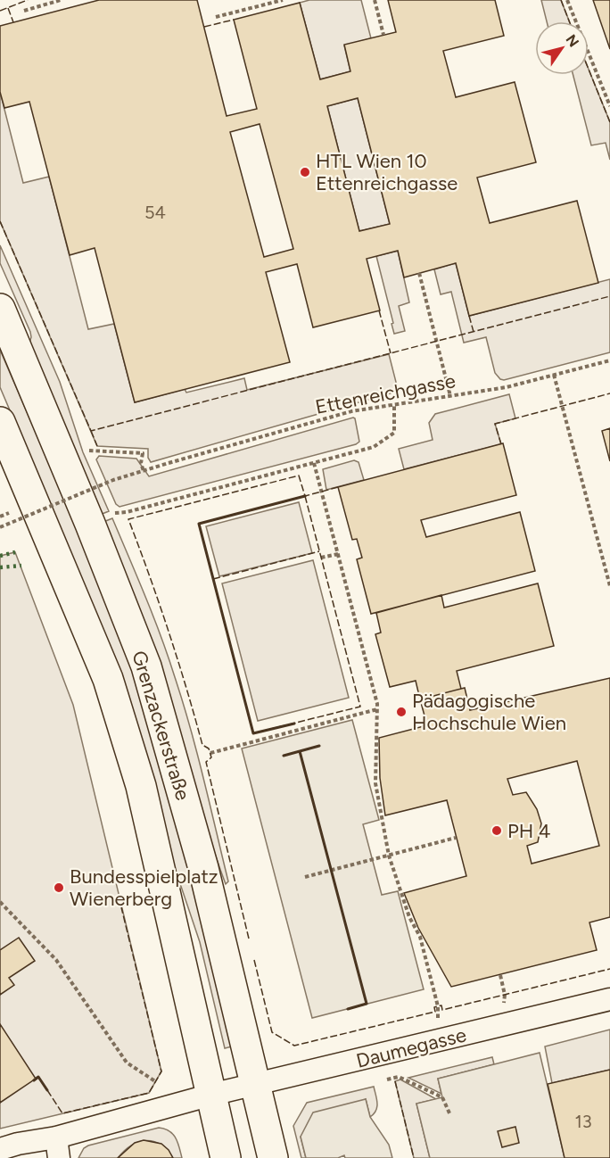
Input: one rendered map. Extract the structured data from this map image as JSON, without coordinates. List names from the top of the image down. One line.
{"streets":{"main road":["Grenzackerstraße"],"street":["Daumegasse"],"path":["Ettenreichgasse"]},"crossings":[["Grenzackerstraße","Daumegasse"]],"places":["HTL Wien 10 Ettenreichgasse","Pädagogische Hochschule Wien","PH 4","Bundesspielplatz Wienerberg"],"house_numbers":["54","13"],"north":"top right"}
